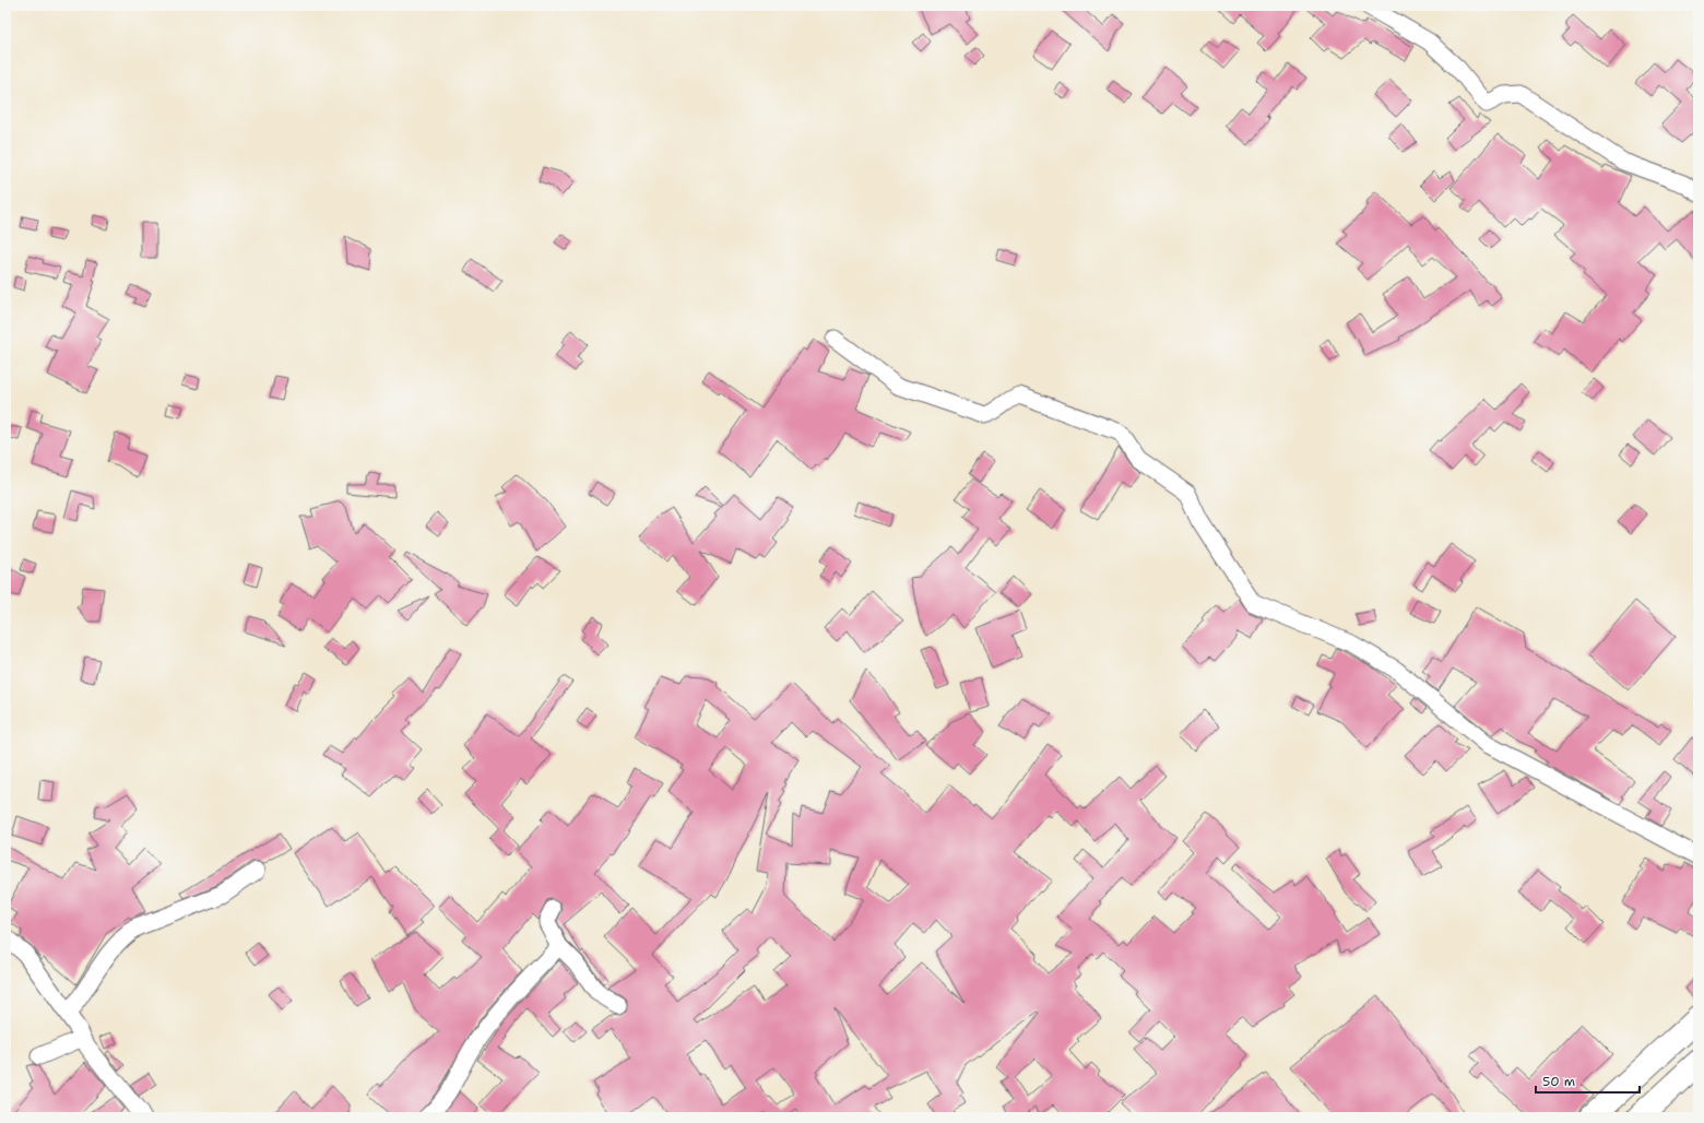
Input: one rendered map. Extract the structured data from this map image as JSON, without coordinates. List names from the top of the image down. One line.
{"scale_bar":"50 m"}
